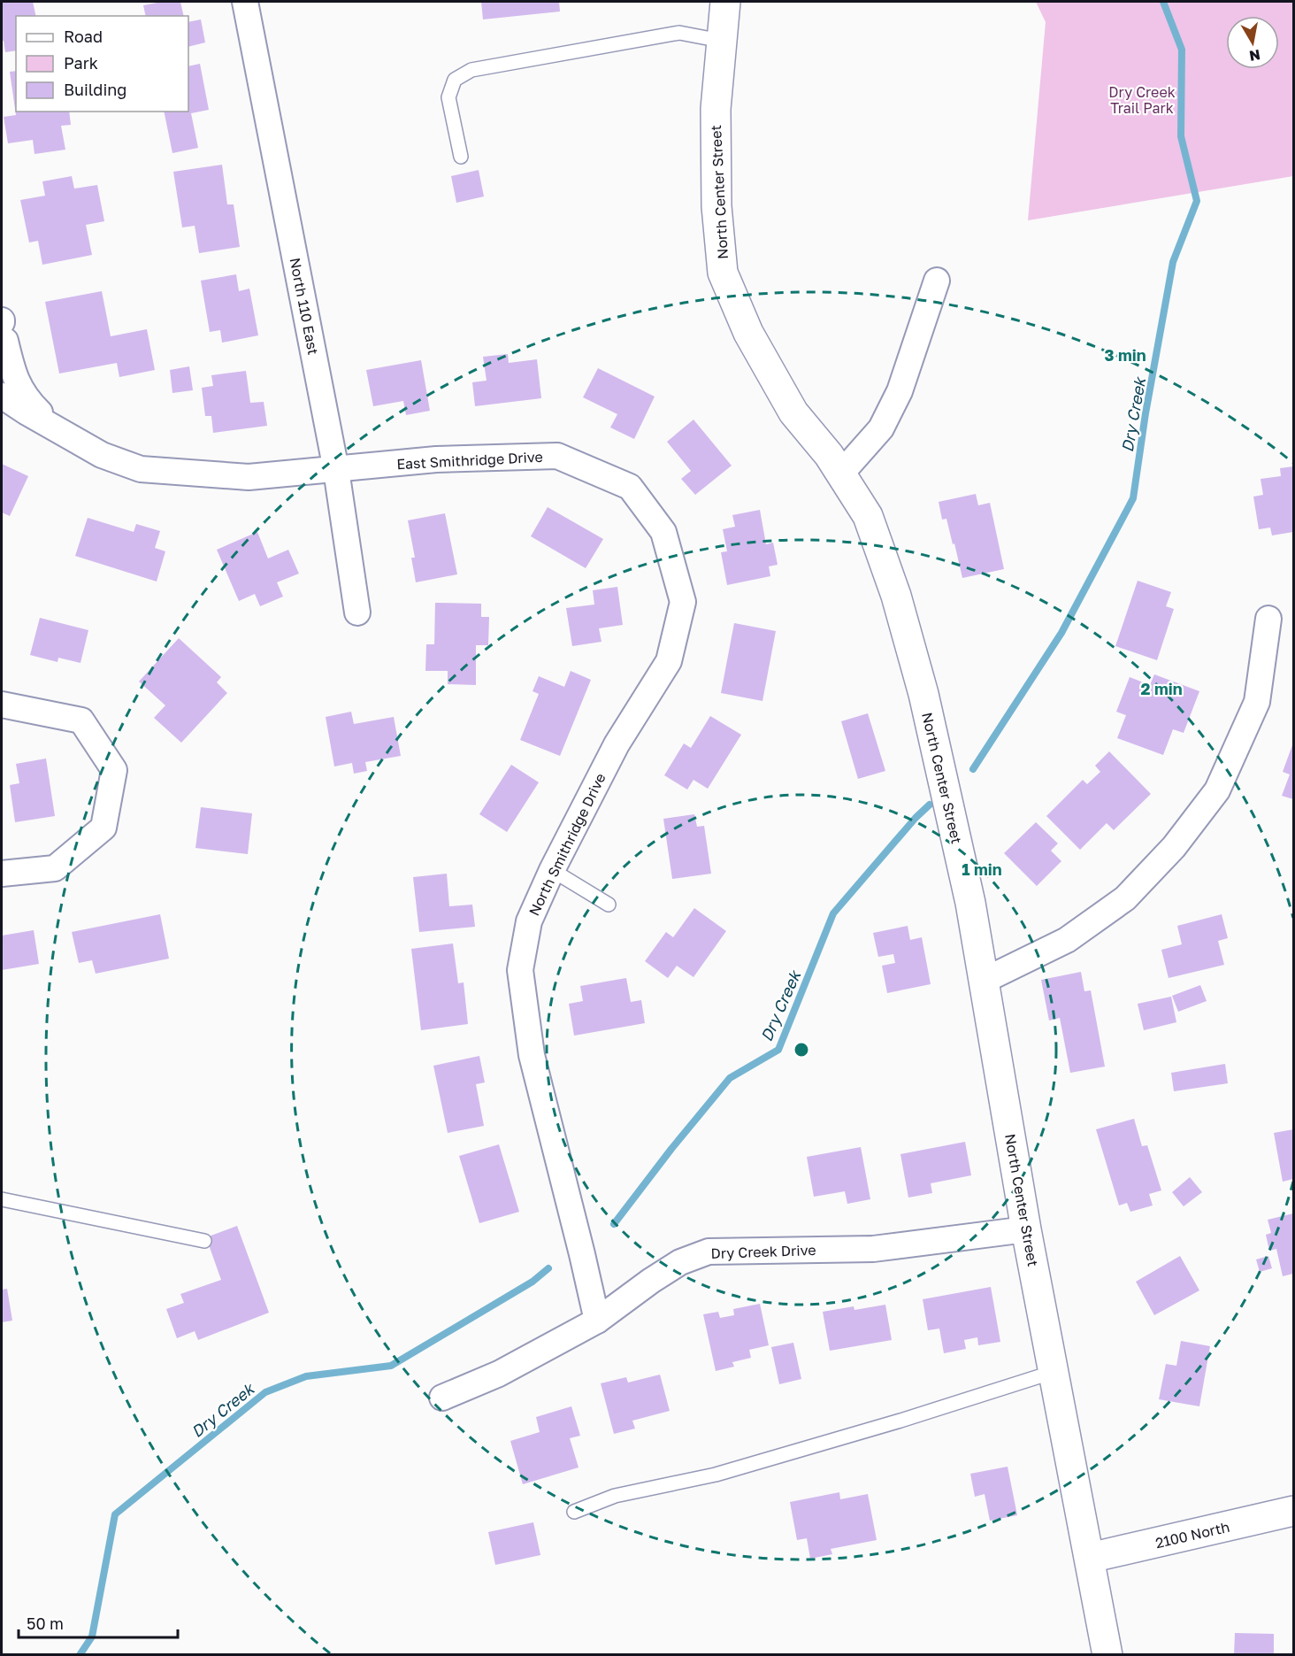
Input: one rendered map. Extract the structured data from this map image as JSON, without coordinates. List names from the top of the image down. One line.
{"streets":{"street":["North Center Street","North 110 East","East Smithridge Drive","North Smithridge Drive","Dry Creek Drive","2100 North"]},"crossings":[["North Center Street","Dry Creek Drive"],["North Center Street","2100 North"],["North 110 East","East Smithridge Drive"],["East Smithridge Drive","North Smithridge Drive"],["North Smithridge Drive","Dry Creek Drive"]],"water":["Dry Creek"],"parks":["Dry Creek Trail Park"],"legend":["Road","Park","Building"],"scale_bar":"50 m","north":"bottom","rings":["3 min","2 min","1 min"]}
